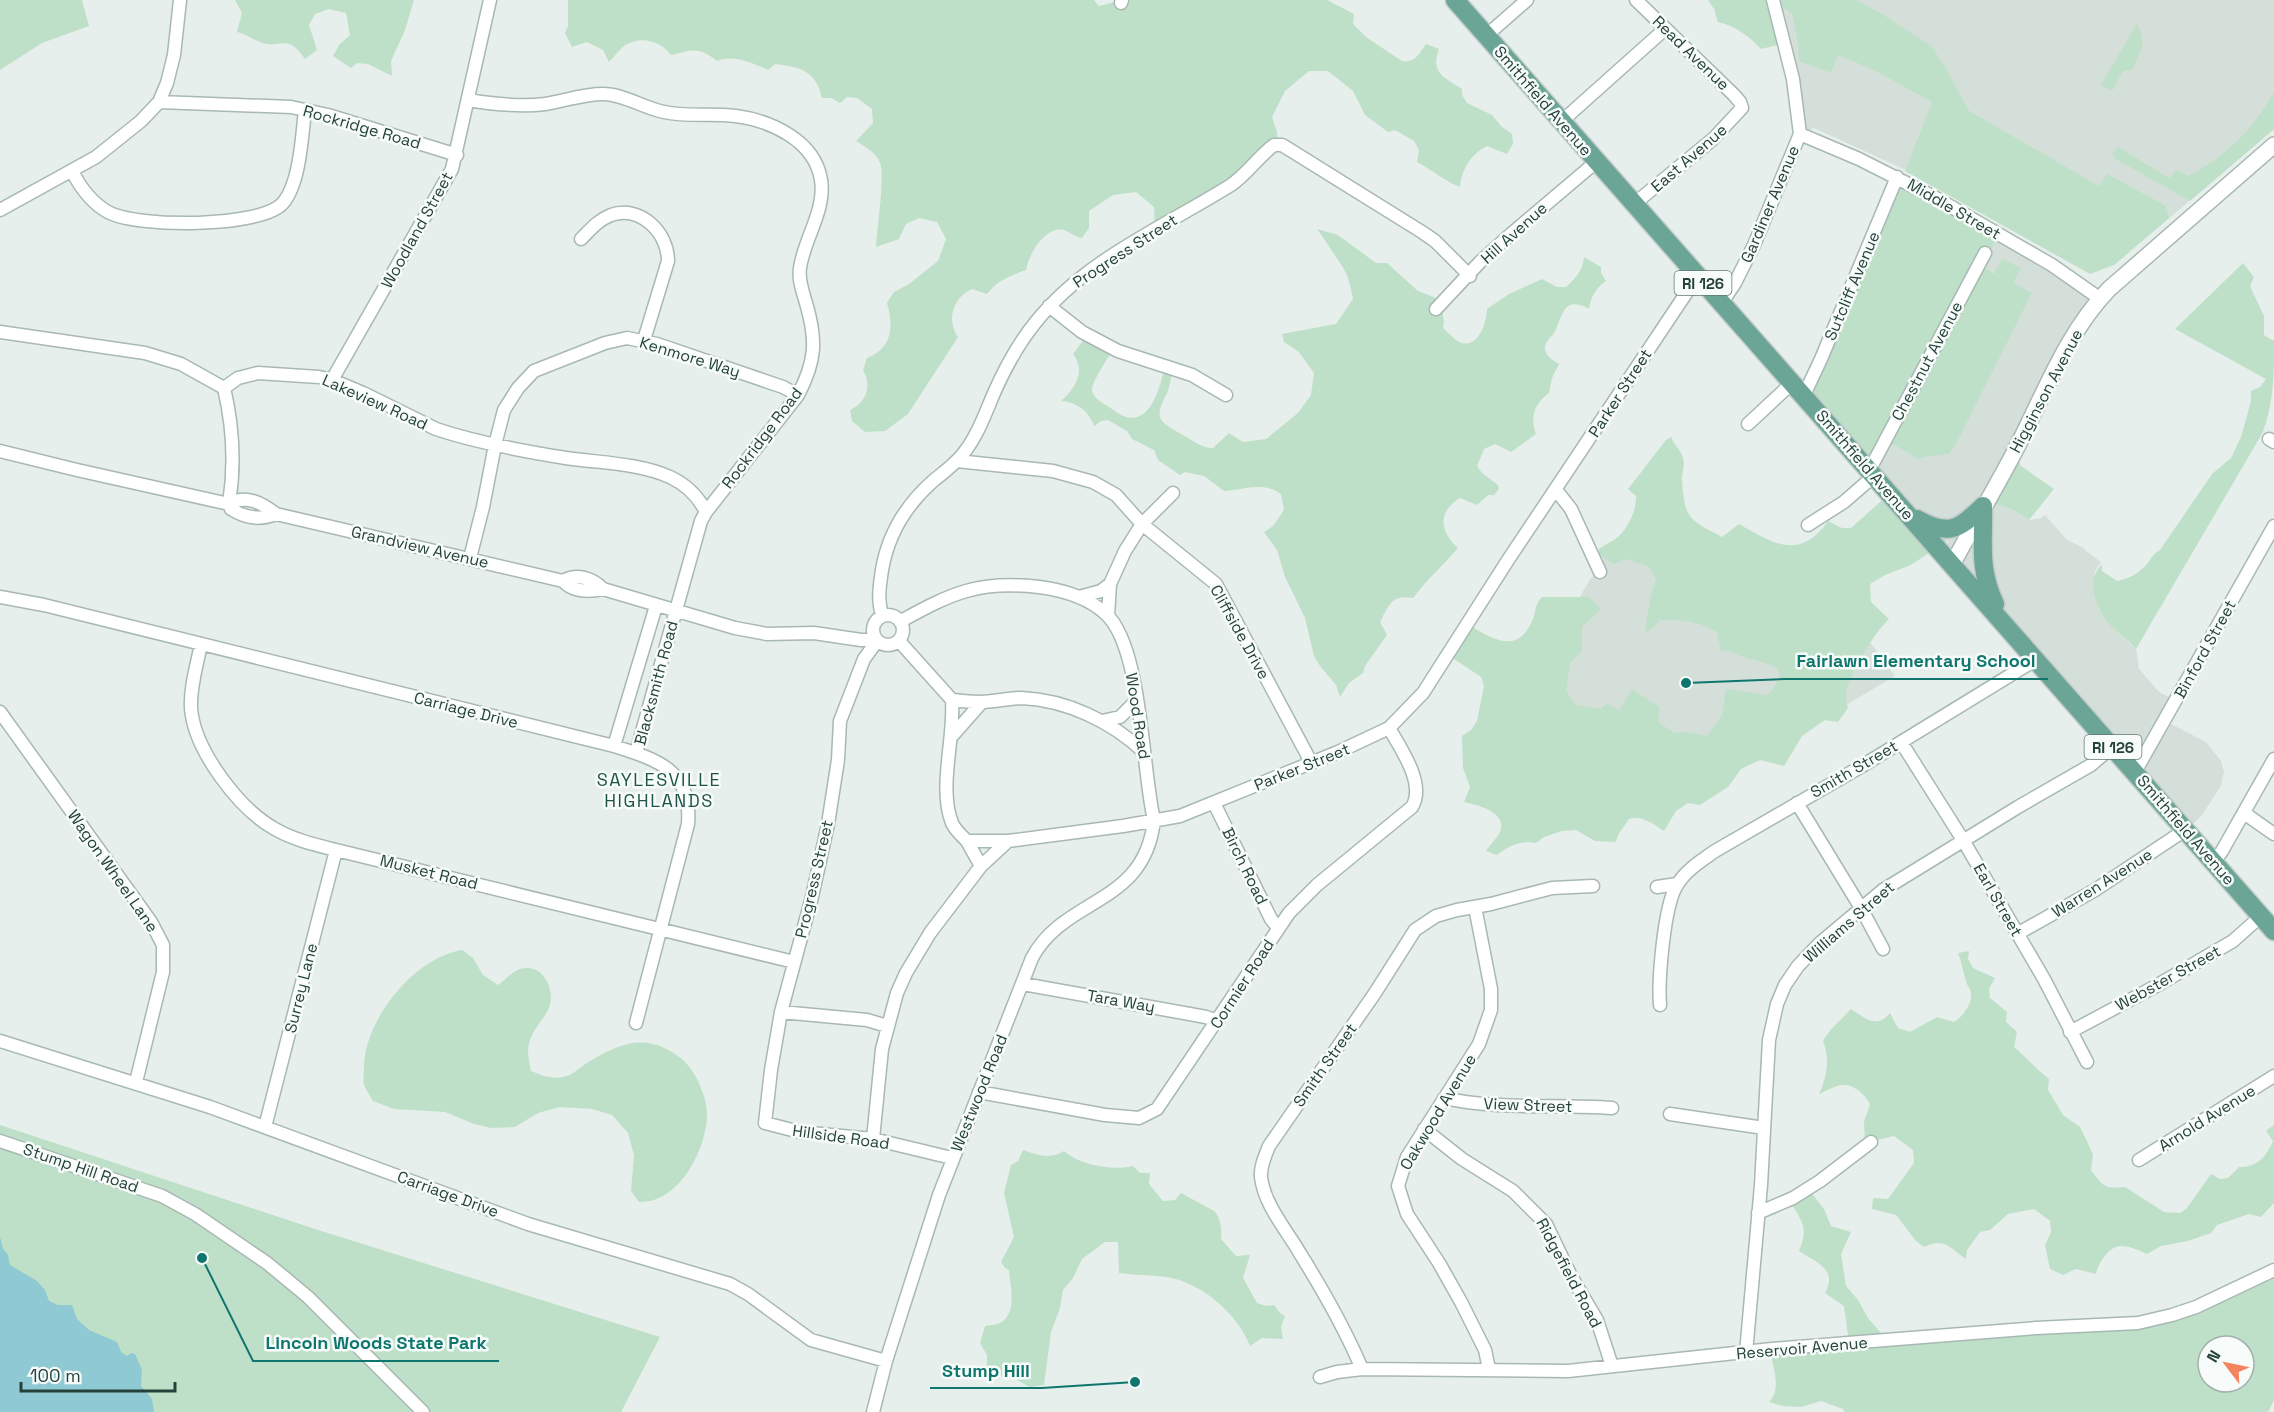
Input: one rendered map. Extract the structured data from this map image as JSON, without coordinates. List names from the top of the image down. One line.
{"streets":{"main road":["Smithfield Avenue","RI 126"],"street":["Read Avenue","Rockridge Road","East Avenue","Gardiner Avenue","Middle Street","Woodland Street","Hill Avenue","Progress Street","Sutcliff Avenue","Kenmore Way","Chestnut Avenue","Higginson Avenue","Parker Street","Lakeview Road","Grandview Avenue","Cliffside Drive","Binford Street","Blacksmith Road","Carriage Drive","Wood Road","Smith Street","Birch Road","Wagon Wheel Lane","Musket Road","Warren Avenue","Earl Street","Williams Street","Webster Street","Cormier Road","Surrey Lane","Tara Way","Westwood Road","View Street","Oakwood Avenue","Arnold Avenue","Hillside Road","Stump Hill Road","Ridgefield Road","Reservoir Avenue"]},"crossings":[["Read Avenue","East Avenue"],["Smithfield Avenue","East Avenue"],["Smithfield Avenue","Gardiner Avenue"],["Smithfield Avenue","Hill Avenue"],["Smithfield Avenue","Sutcliff Avenue"],["Smithfield Avenue","Chestnut Avenue"],["Smithfield Avenue","Higginson Avenue"],["Smithfield Avenue","Parker Street"],["Smithfield Avenue","Binford Street"],["Smithfield Avenue","Smith Street"],["Smithfield Avenue","Warren Avenue"],["Smithfield Avenue","Williams Street"],["Smithfield Avenue","Webster Street"],["Rockridge Road","Woodland Street"],["Rockridge Road","Kenmore Way"],["Rockridge Road","Lakeview Road"],["Rockridge Road","Grandview Avenue"],["Rockridge Road","Blacksmith Road"],["Gardiner Avenue","Middle Street"],["Middle Street","Sutcliff Avenue"],["Middle Street","Higginson Avenue"],["Woodland Street","Lakeview Road"],["Hill Avenue","Progress Street"],["Progress Street","Grandview Avenue"],["Progress Street","Cliffside Drive"],["Progress Street","Musket Road"],["Progress Street","Hillside Road"],["Kenmore Way","Lakeview Road"],["Kenmore Way","Grandview Avenue"],["Parker Street","Cliffside Drive"],["Parker Street","Wood Road"],["Parker Street","Birch Road"],["Parker Street","Cormier Road"],["Parker Street","Westwood Road"],["Grandview Avenue","Blacksmith Road"],["Cliffside Drive","Wood Road"],["Blacksmith Road","Carriage Drive"],["Carriage Drive","Wagon Wheel Lane"],["Carriage Drive","Musket Road"],["Carriage Drive","Surrey Lane"],["Carriage Drive","Westwood Road"],["Wood Road","Westwood Road"],["Smith Street","Earl Street"],["Smith Street","Oakwood Avenue"],["Smith Street","Reservoir Avenue"],["Birch Road","Cormier Road"],["Musket Road","Surrey Lane"],["Warren Avenue","Earl Street"],["Earl Street","Williams Street"],["Earl Street","Webster Street"],["Williams Street","Reservoir Avenue"],["Cormier Road","Tara Way"],["Cormier Road","Westwood Road"],["Tara Way","Westwood Road"],["Westwood Road","Hillside Road"],["View Street","Oakwood Avenue"],["Oakwood Avenue","Ridgefield Road"],["Oakwood Avenue","Reservoir Avenue"],["Ridgefield Road","Reservoir Avenue"]],"districts":["SAYLESVILLE HIGHLANDS"],"places":["Fairlawn Elementary School","Lincoln Woods State Park","Stump Hill"],"scale_bar":"100 m","north":"top left"}
